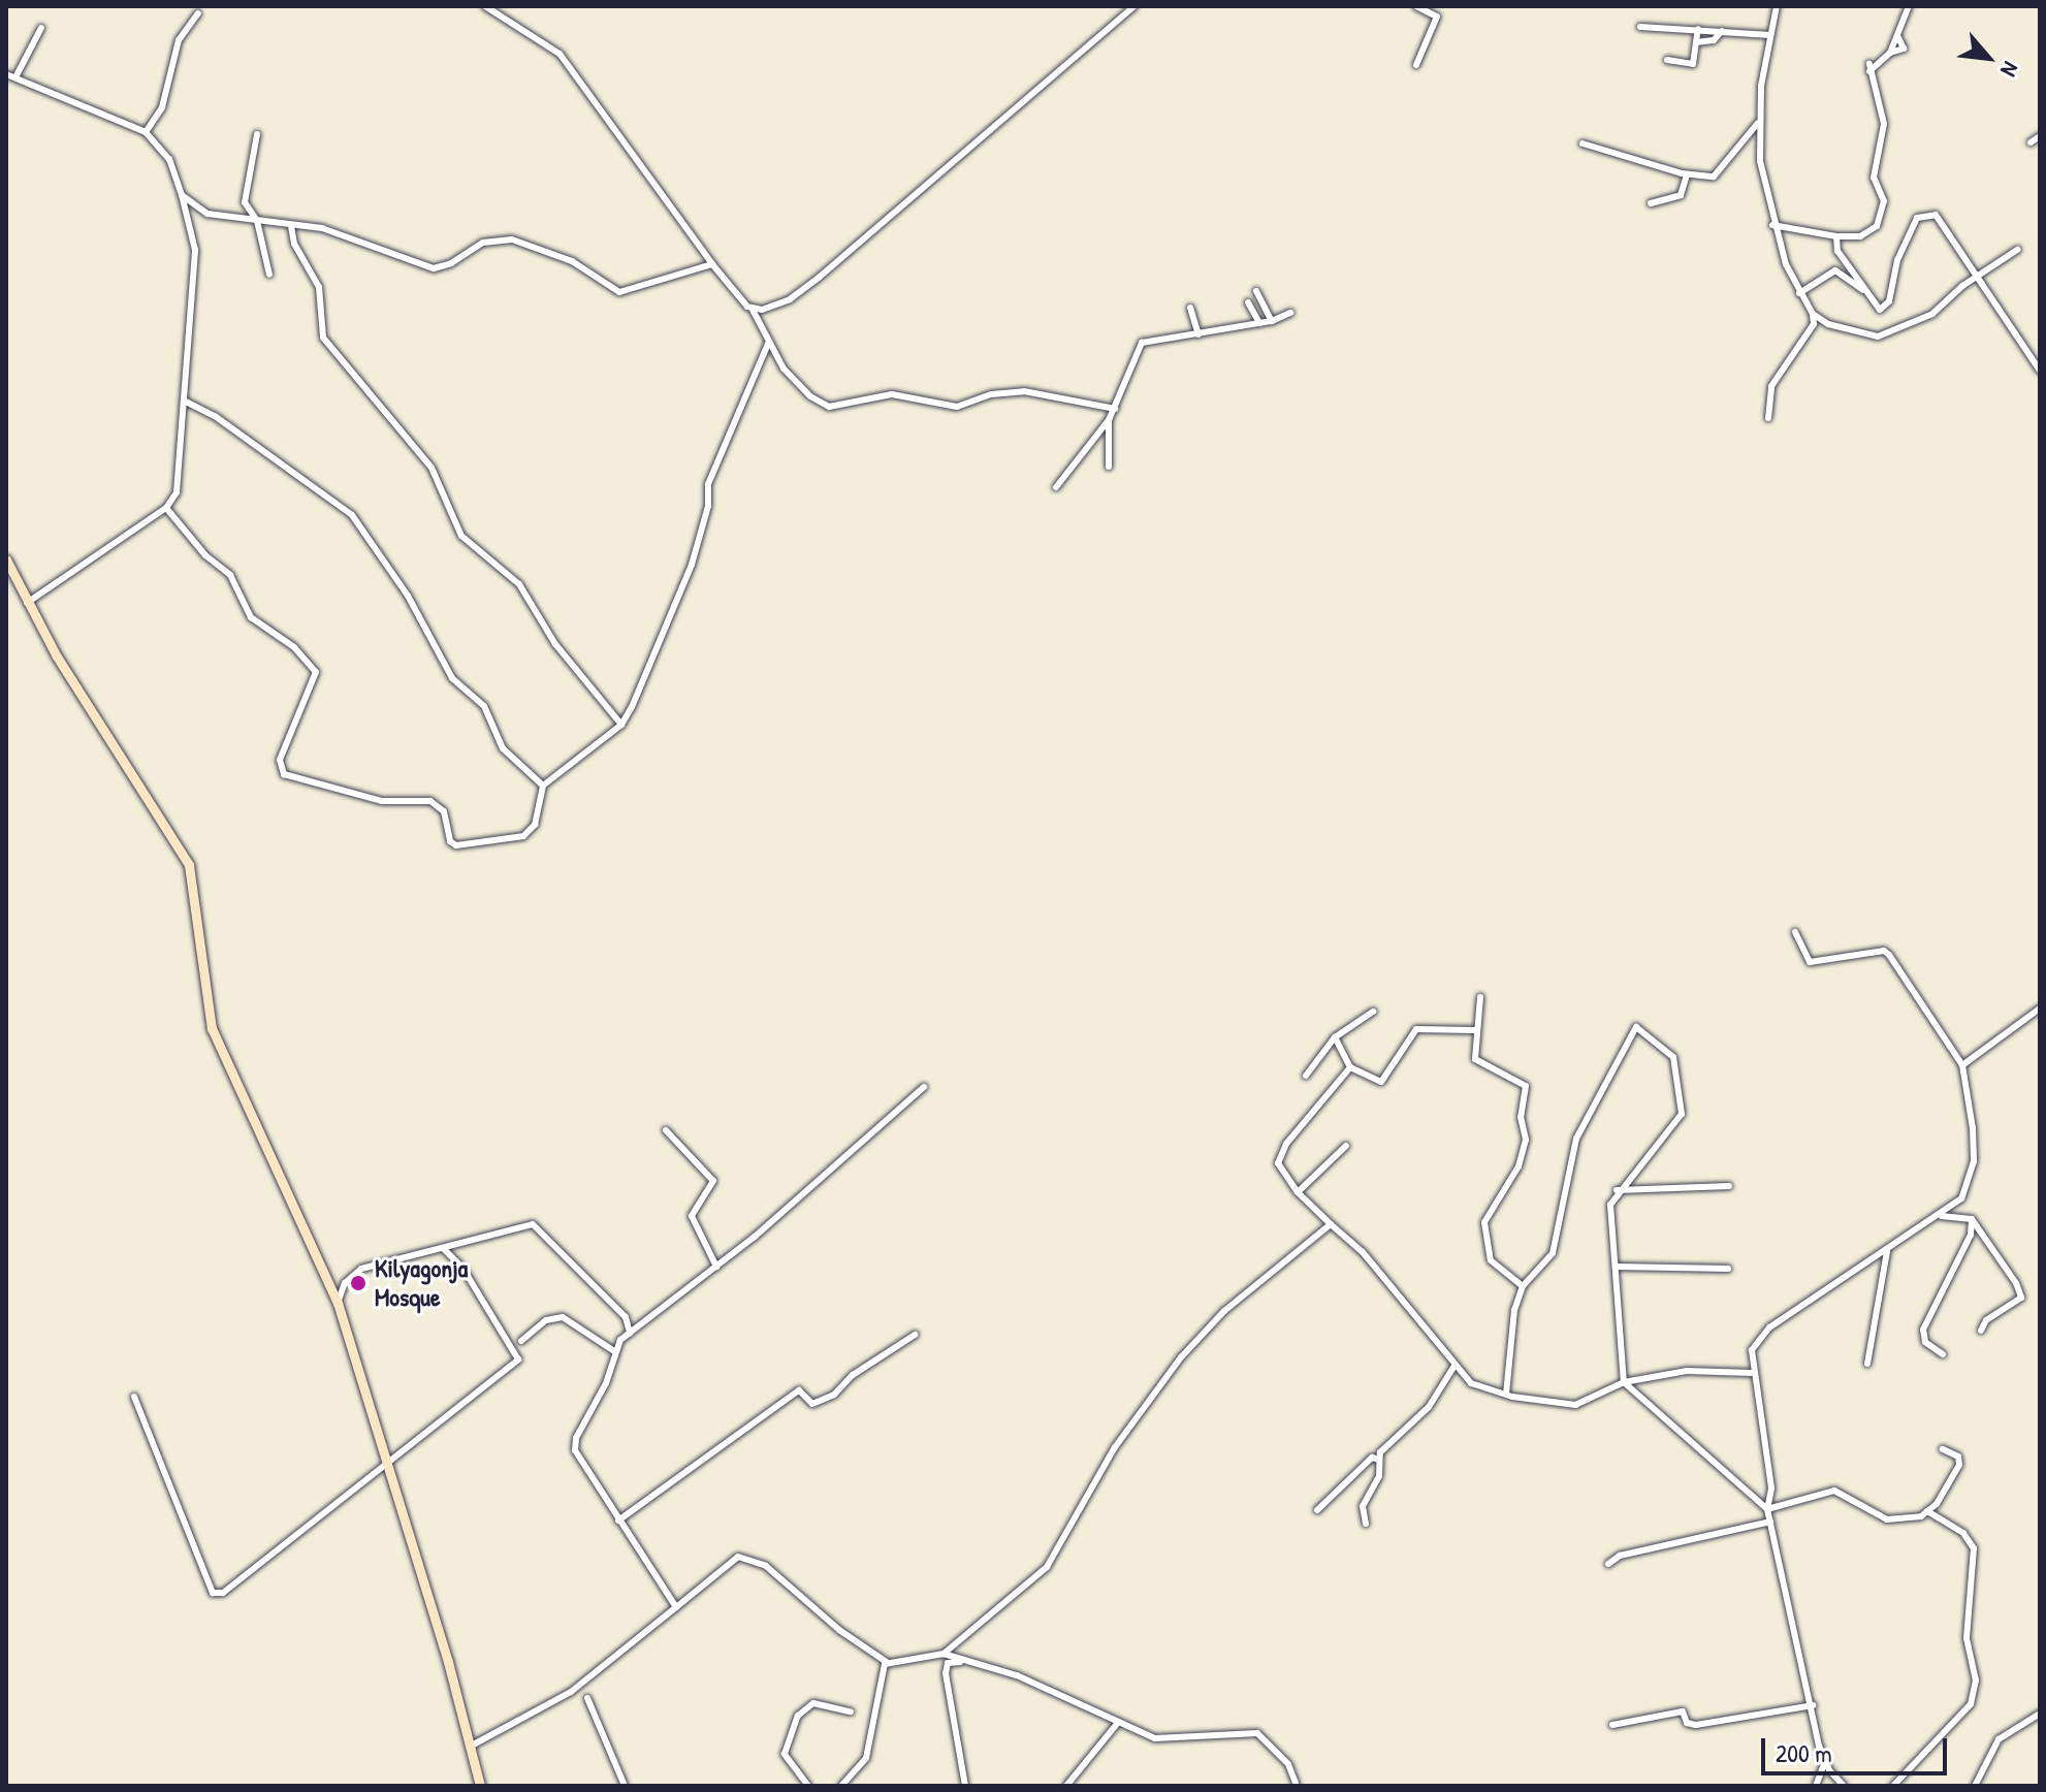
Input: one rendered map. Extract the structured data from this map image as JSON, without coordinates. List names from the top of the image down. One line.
{"places":["Kilyagonja Mosque"],"scale_bar":"200 m","north":"bottom right"}
